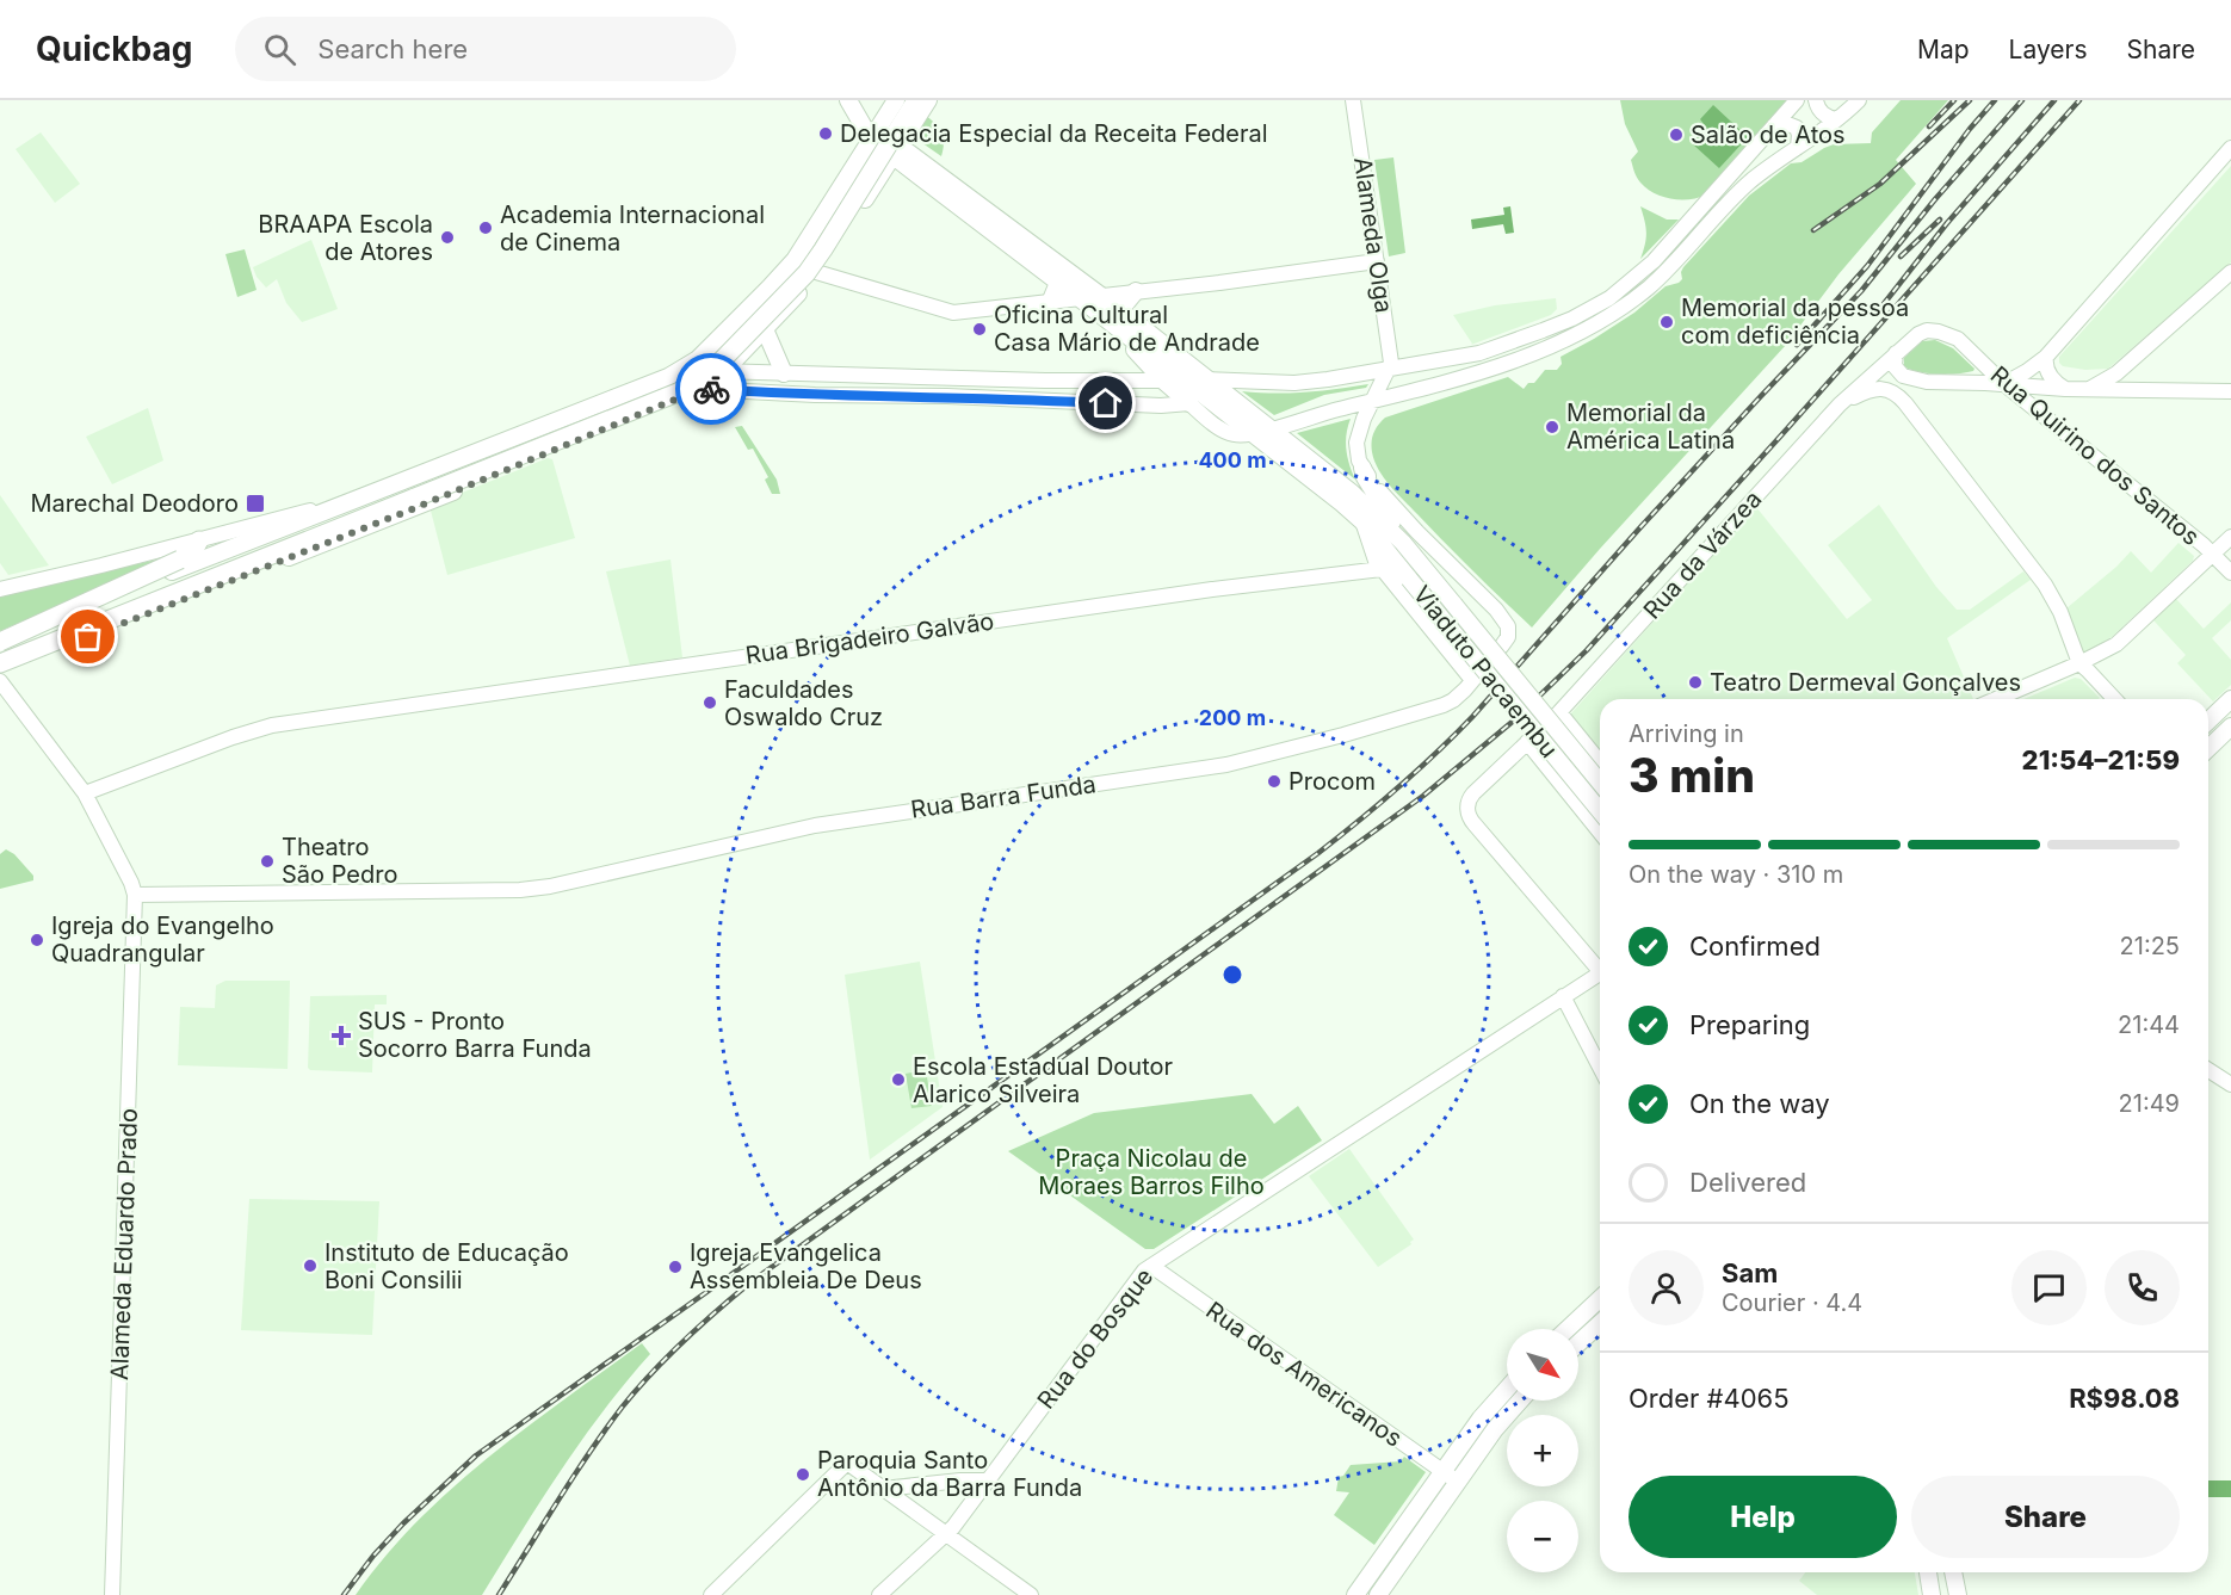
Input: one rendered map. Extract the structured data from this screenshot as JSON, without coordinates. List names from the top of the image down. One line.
{"streets":{"main road":["Viaduto Pacaembu"],"street":["Alameda Olga","Rua Quirino dos Santos","Rua da Várzea","Rua Brigadeiro Galvão","Rua Barra Funda","Alameda Eduardo Prado","Rua do Bosque","Rua dos Americanos"]},"crossings":[["Rua Quirino dos Santos","Rua da Várzea"],["Rua Brigadeiro Galvão","Viaduto Pacaembu"],["Rua Barra Funda","Alameda Eduardo Prado"],["Rua do Bosque","Rua dos Americanos"]],"parks":["Praça Nicolau de Moraes Barros Filho"],"places":{"other":["Delegacia Especial da Receita Federal","Salão de Atos","Academia Internacional de Cinema","BRAAPA Escola de Atores","Memorial da pessoa com deficiência","Oficina Cultural Casa Mário de Andrade","Memorial da América Latina","Teatro Dermeval Gonçalves","Faculdades Oswaldo Cruz","Procom","Theatro São Pedro","Igreja do Evangelho Quadrangular","Escola Estadual Doutor Alarico Silveira","Instituto de Educação Boni Consilii","Igreja Evangelica Assembleia De Deus","Paroquia Santo Antônio da Barra Funda"],"transit":["Marechal Deodoro"],"health":["SUS - Pronto Socorro Barra Funda"]},"north":"bottom right","page":{"header":"Quickbag","search":"Search here","nav":["Map","Layers","Share"],"heading":["3 min","Arriving in","21:54–21:59"],"panel":["Sam","Courier · 4.4","Order #4065","R$98.08"],"bar":"On the way · 310 m","list":[["Confirmed","21:25"],["Preparing","21:44"],["On the way","21:49"],"Delivered"],"map_buttons":["+","−"],"buttons":["Help","Share"]},"rings":["400 m","200 m"]}
